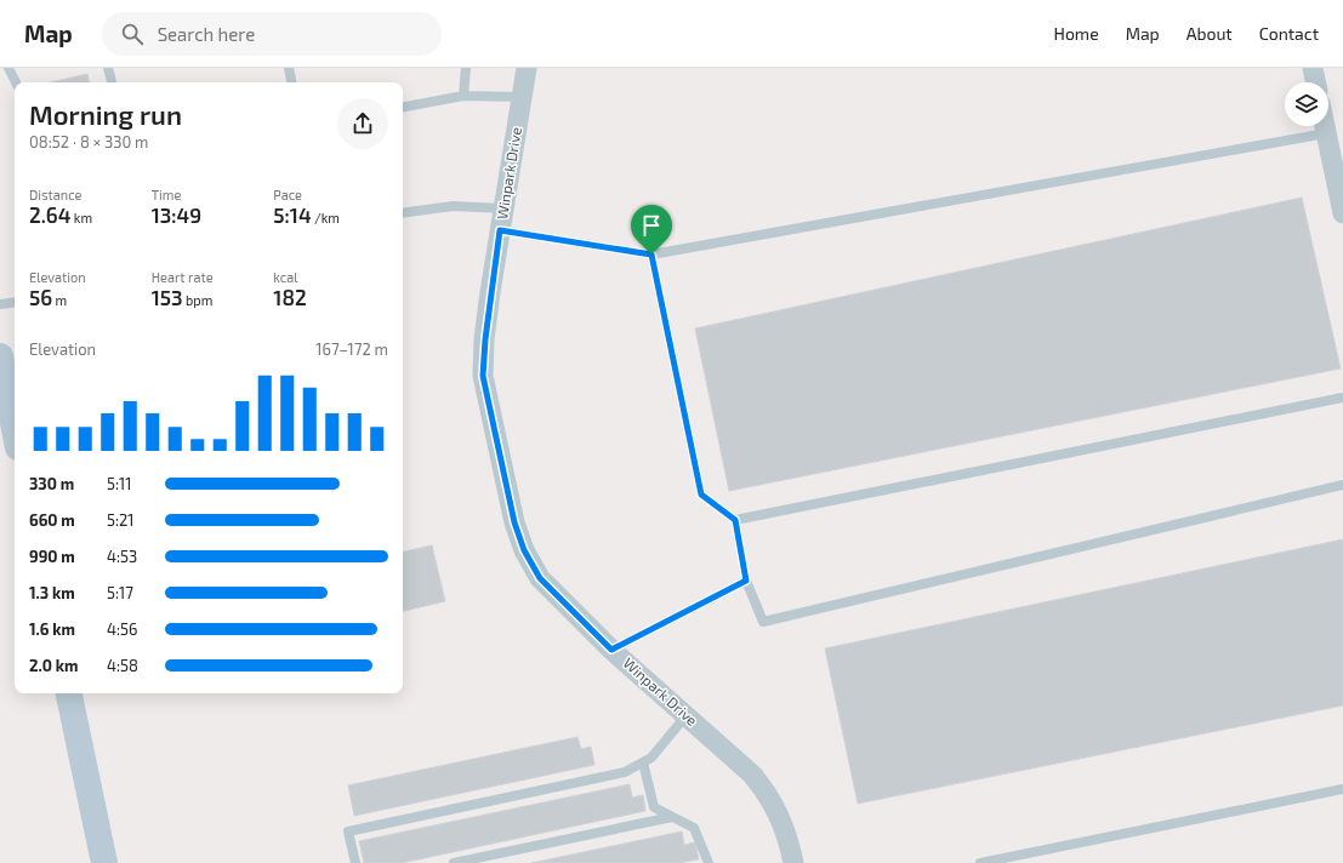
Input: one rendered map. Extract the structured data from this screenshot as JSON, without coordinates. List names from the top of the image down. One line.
{"streets":{"street":["Winpark Drive"]},"page":{"header":"Map","search":"Search here","nav":["Home","Map","About","Contact"],"heading":["Morning run","08:52 · 8 × 330 m"],"stats":[["Distance","2.64 km"],["Time","13:49"],["Pace","5:14 /km"],["Elevation","56 m"],["Heart rate","153 bpm"],["kcal","182"]],"chart":["Elevation","167–172 m"],"list":[{"name":"330 m","note":"5:11"},{"name":"660 m","note":"5:21"},{"name":"990 m","note":"4:53"},{"name":"1.3 km","note":"5:17"},{"name":"1.6 km","note":"4:56"},{"name":"2.0 km","note":"4:58"}]}}
